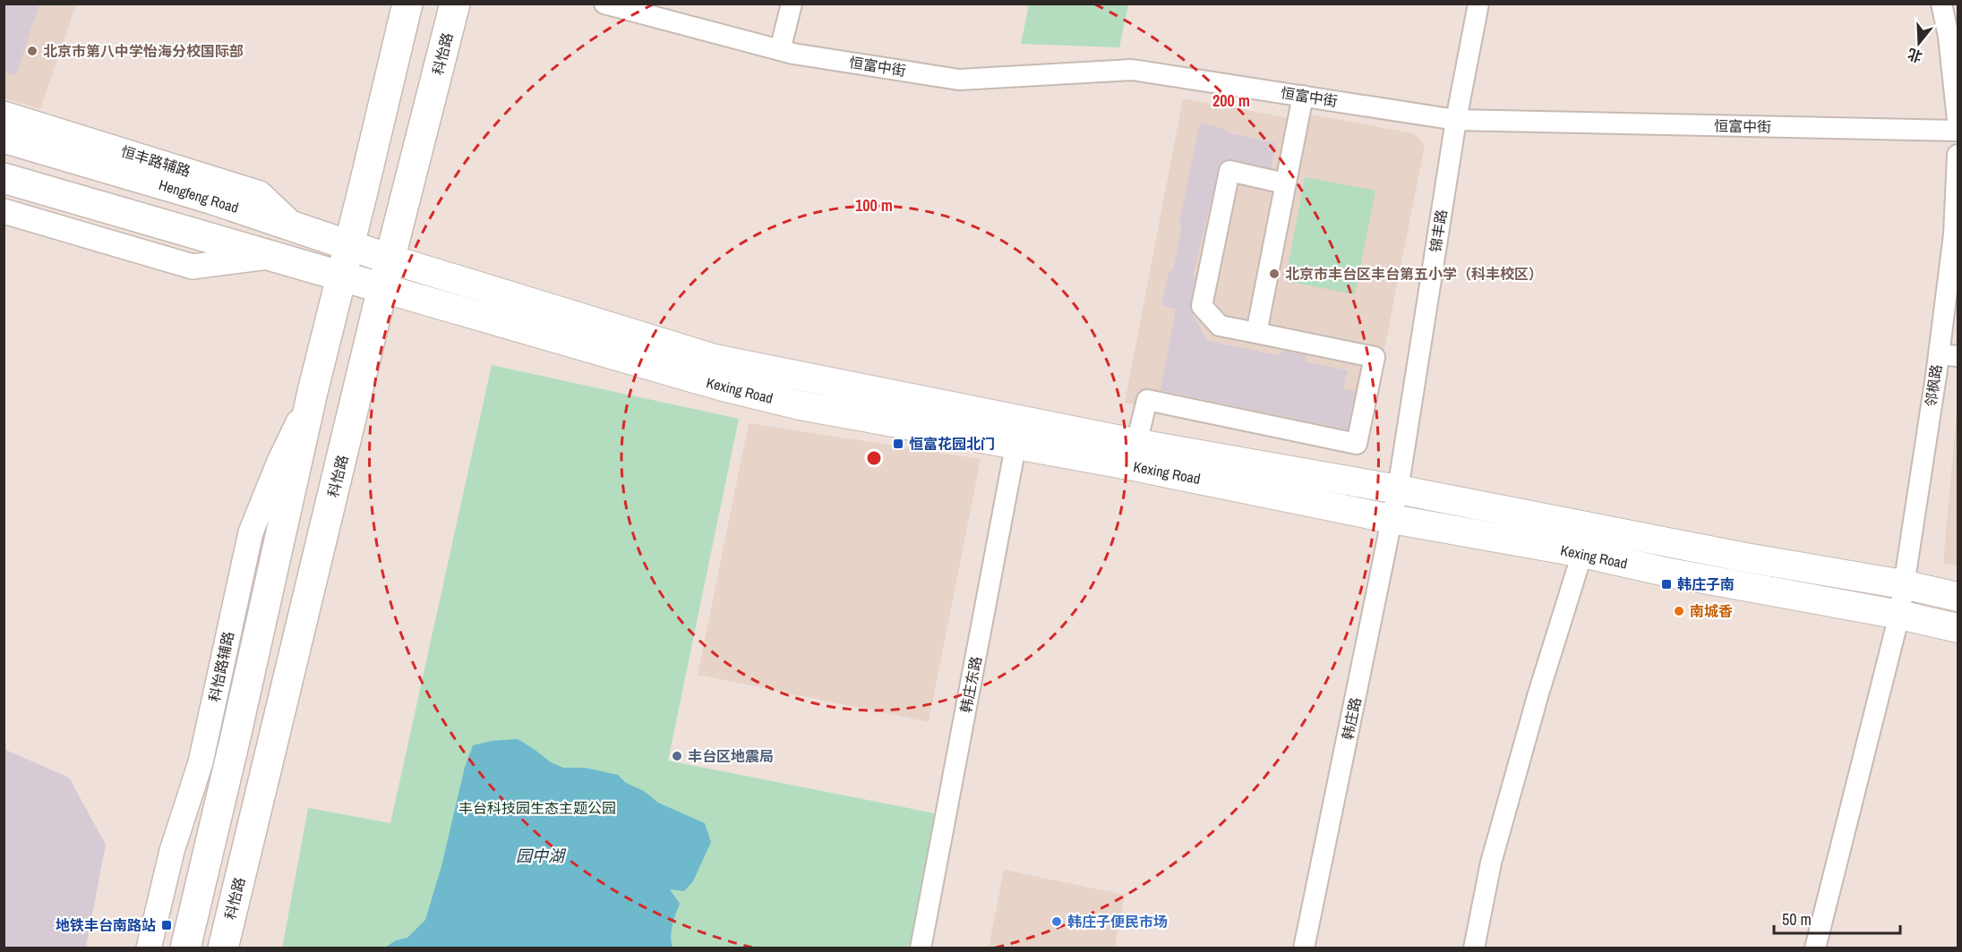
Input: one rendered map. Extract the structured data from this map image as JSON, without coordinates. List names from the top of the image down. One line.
{"streets":{"main road":["科怡路","Hengfeng Road","Kexing Road"],"street":["恒富中街","恒丰路辅路","锦丰路","邻枫路","科怡路辅路","韩庄东路","韩庄路"]},"crossings":[["科怡路","Hengfeng Road"],["科怡路","Kexing Road"],["恒富中街","锦丰路"],["恒丰路辅路","Hengfeng Road"],["Hengfeng Road","Kexing Road"],["锦丰路","Kexing Road"],["锦丰路","韩庄路"],["邻枫路","Kexing Road"],["Kexing Road","韩庄东路"],["Kexing Road","韩庄路"]],"water":["园中湖"],"parks":["丰台科技园生态主题公园"],"places":{"other":["北京市第八中学怡海分校国际部","北京市丰台区丰台第五小学（科丰校区）","南城香","丰台区地震局","韩庄子便民市场"],"transit":["恒富花园北门","韩庄子南","地铁丰台南路站"]},"scale_bar":"50 m","north":"bottom","rings":["200 m","100 m"]}
